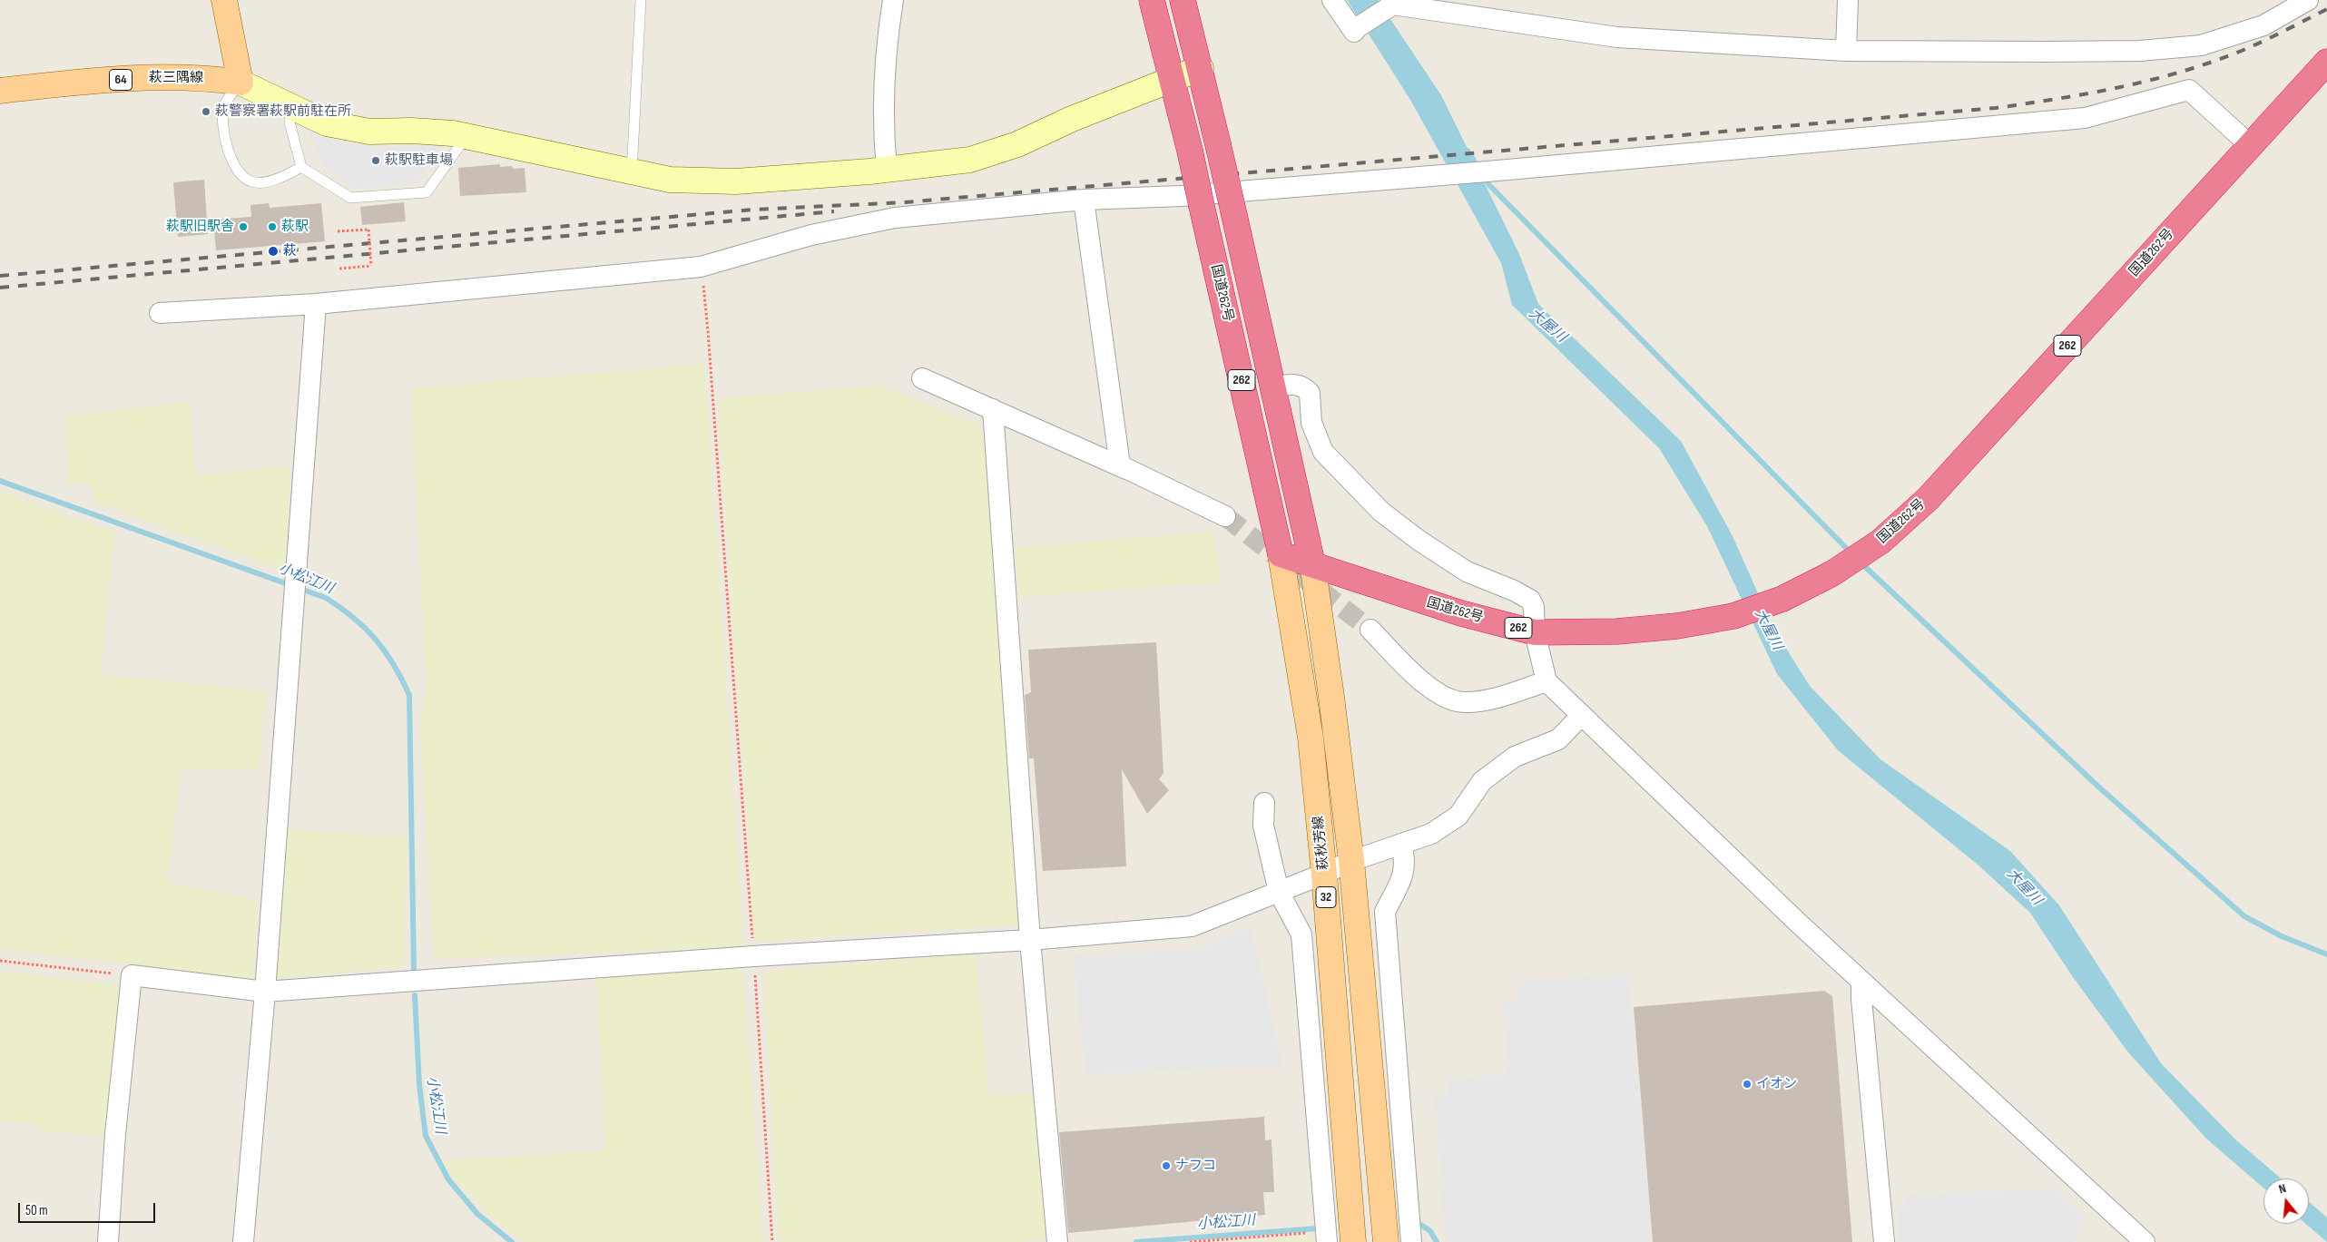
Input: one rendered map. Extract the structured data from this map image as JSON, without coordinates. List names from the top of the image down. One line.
{"streets":{"highway":["国道262号","262"],"main road":["萩三隅線","64","萩秋芳線","32"]},"crossings":[["国道262号","262"],["国道262号","萩秋芳線"],["262","萩秋芳線"]],"water":["大屋川","小松江川"],"places":["萩警察署萩駅前駐在所","萩駅駐車場","萩駅旧駅舎","萩駅","萩","イオン","ナフコ"],"scale_bar":"50 m","north":"top"}
